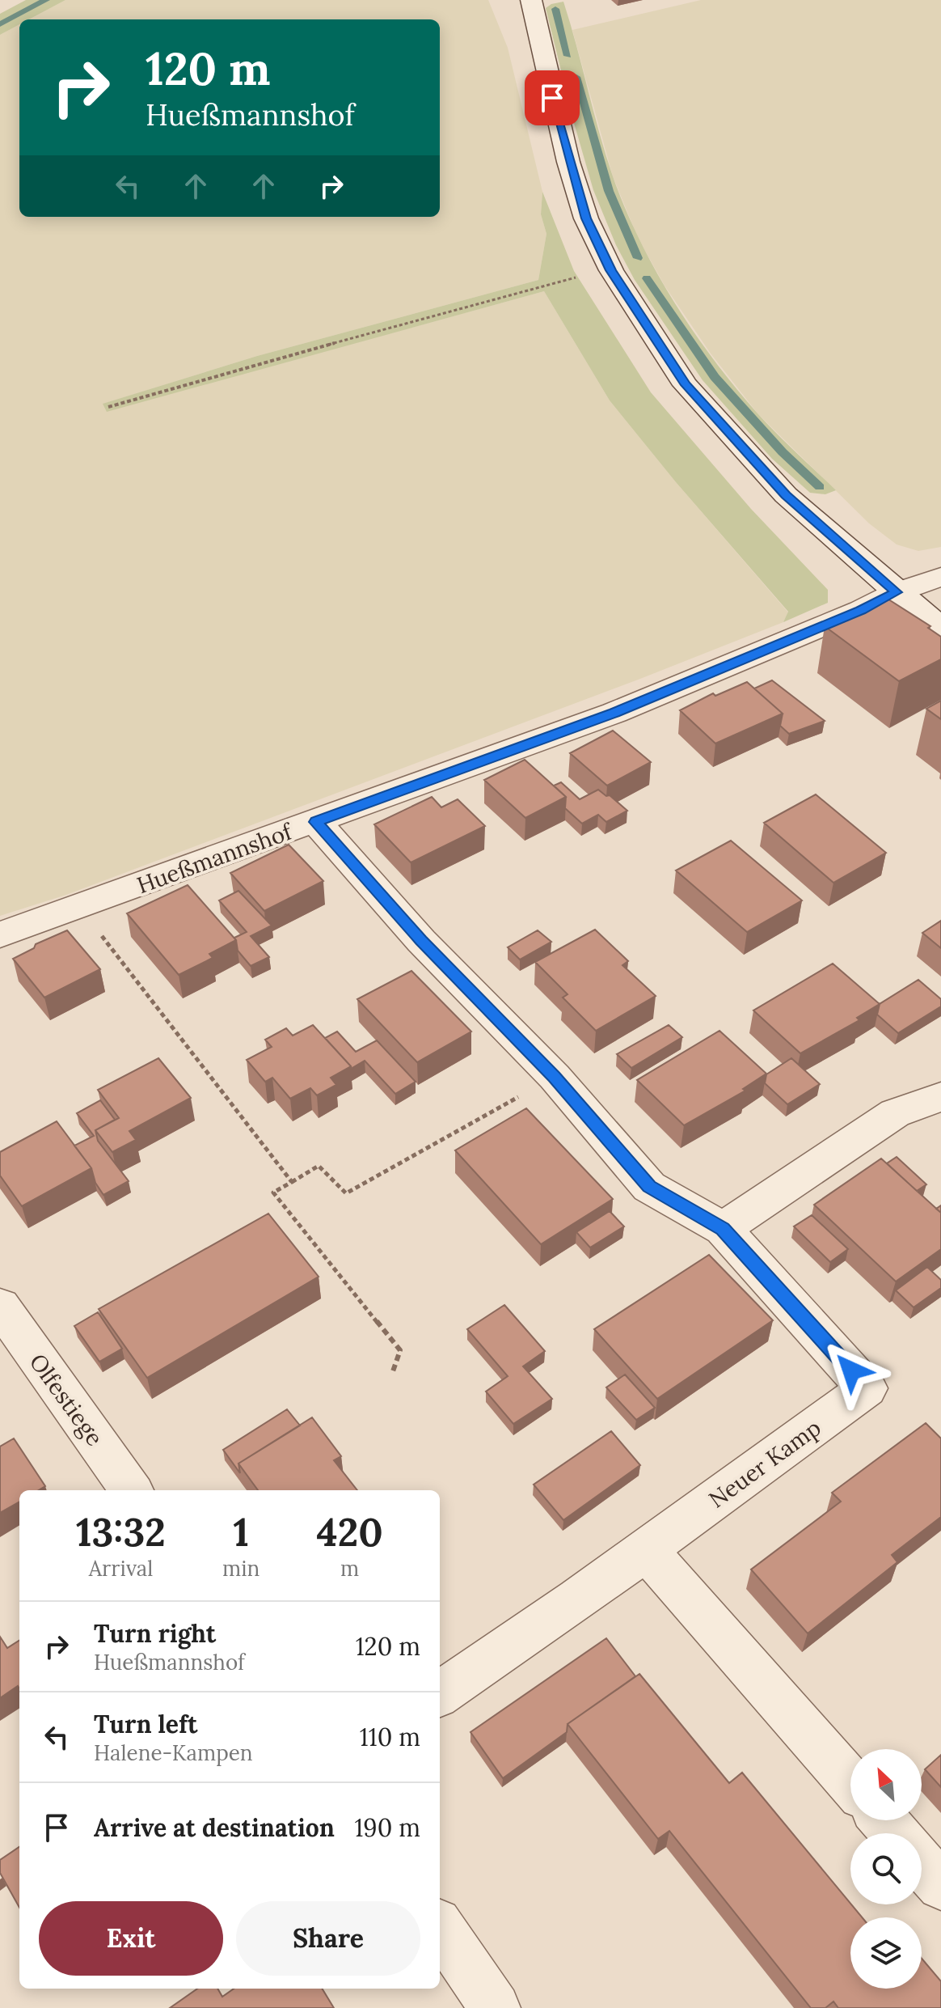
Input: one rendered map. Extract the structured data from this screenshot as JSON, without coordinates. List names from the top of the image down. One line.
{"streets":{"street":["Hueßmannshof","Olfestiege","Neuer Kamp"]},"crossings":[["Hueßmannshof","Neuer Kamp"]],"north":"top left","page":{"turn":["120 m","Hueßmannshof"],"eta":["13:32","Arrival","1","min","420","m"],"list":[{"name":"Turn right","note":"Hueßmannshof","value":"120 m"},{"name":"Turn left","note":"Halene-Kampen","value":"110 m"},{"name":"Arrive at destination","value":"190 m"}],"buttons":["Exit","Share"]}}
